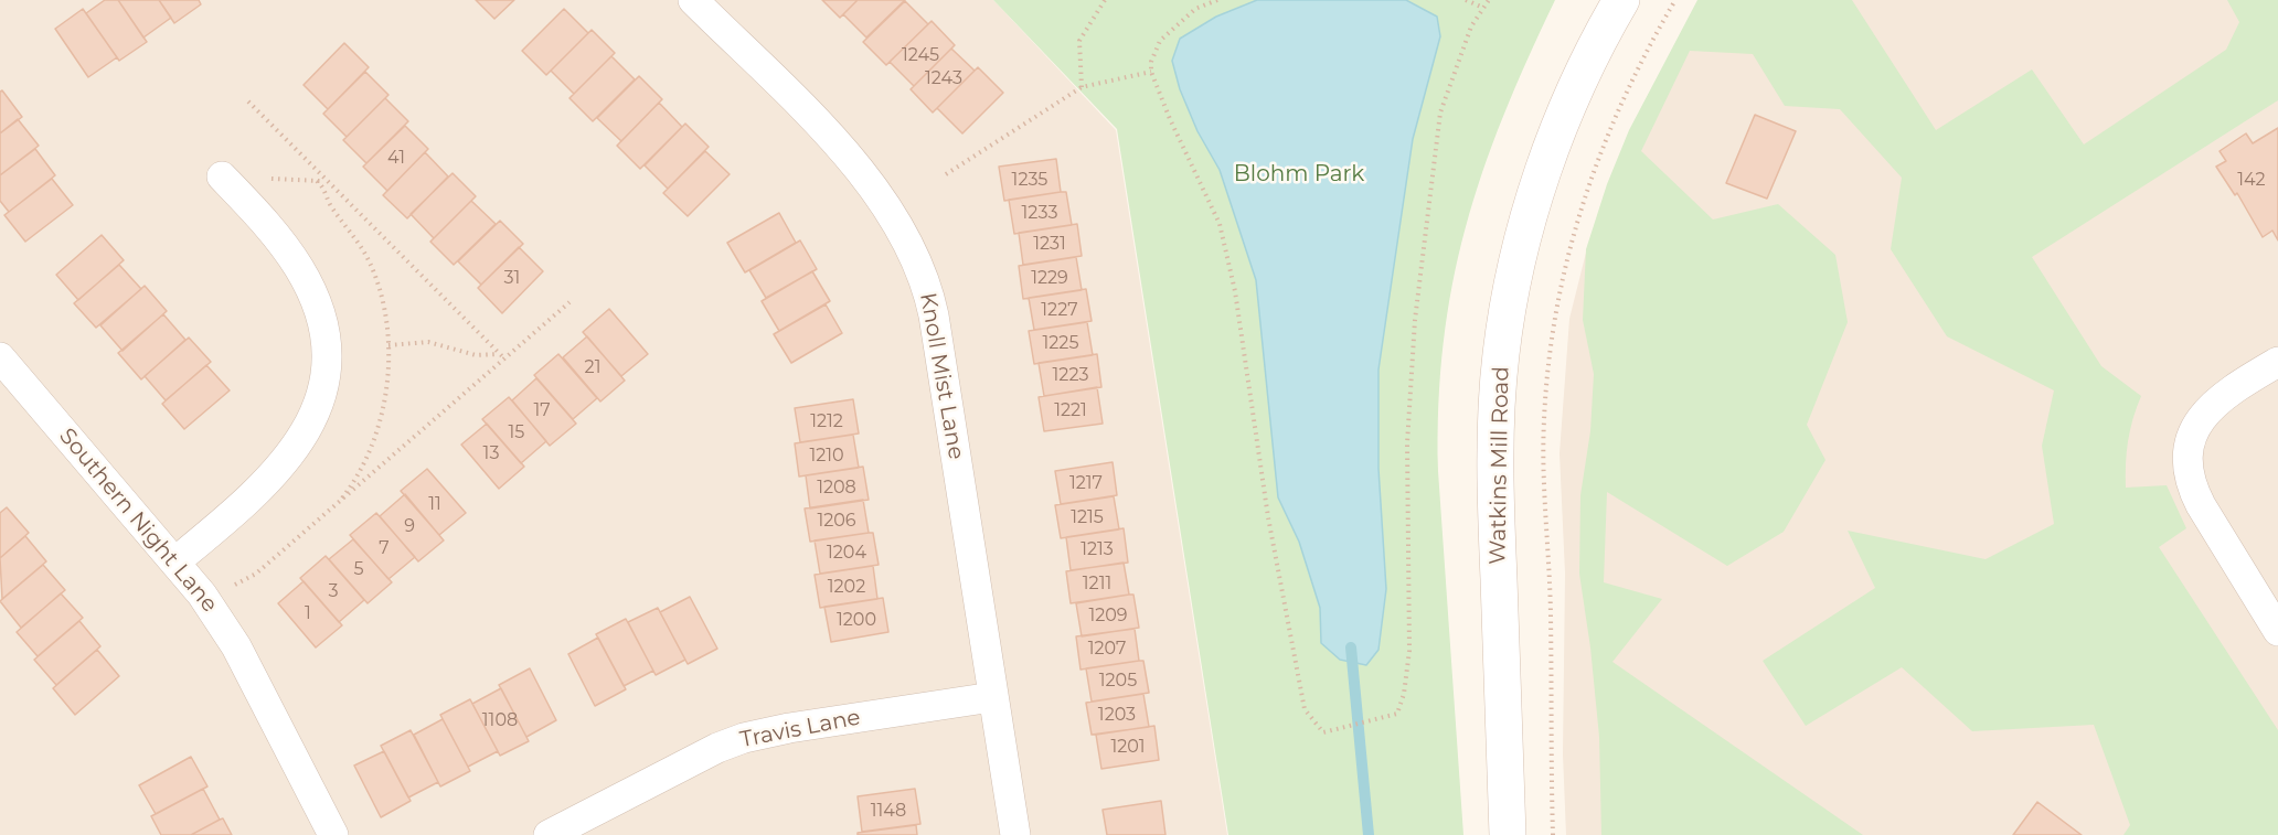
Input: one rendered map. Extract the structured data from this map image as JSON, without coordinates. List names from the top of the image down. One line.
{"streets":{"street":["Knoll Mist Lane","Watkins Mill Road","Southern Night Lane","Travis Lane"]},"crossings":[["Knoll Mist Lane","Travis Lane"]],"parks":["Blohm Park"],"house_numbers":["1245","1243","41","1235","142","1233","1231","31","1229","1227","1225","21","1223","17","1221","1212","15","13","1210","1217","1208","11","1215","1206","9","7","1213","1204","5","1211","1202","3","1","1209","1200","1207","1205","1203","1108","1201","1148"]}
